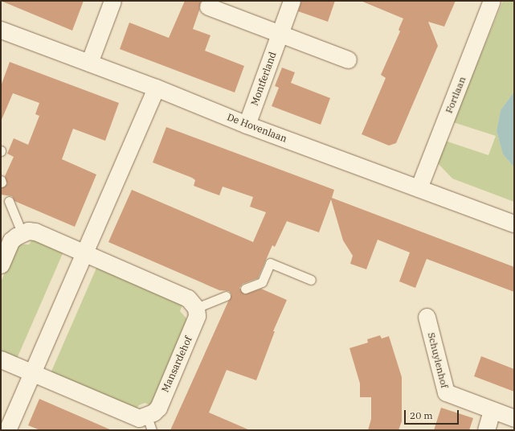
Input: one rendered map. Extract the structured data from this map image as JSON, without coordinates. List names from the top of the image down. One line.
{"streets":{"street":["Montferland","Fortlaan","De Hovenlaan","Schuylenhof","Mansardehof"]},"crossings":[["Montferland","De Hovenlaan"],["Fortlaan","De Hovenlaan"]],"scale_bar":"20 m"}
